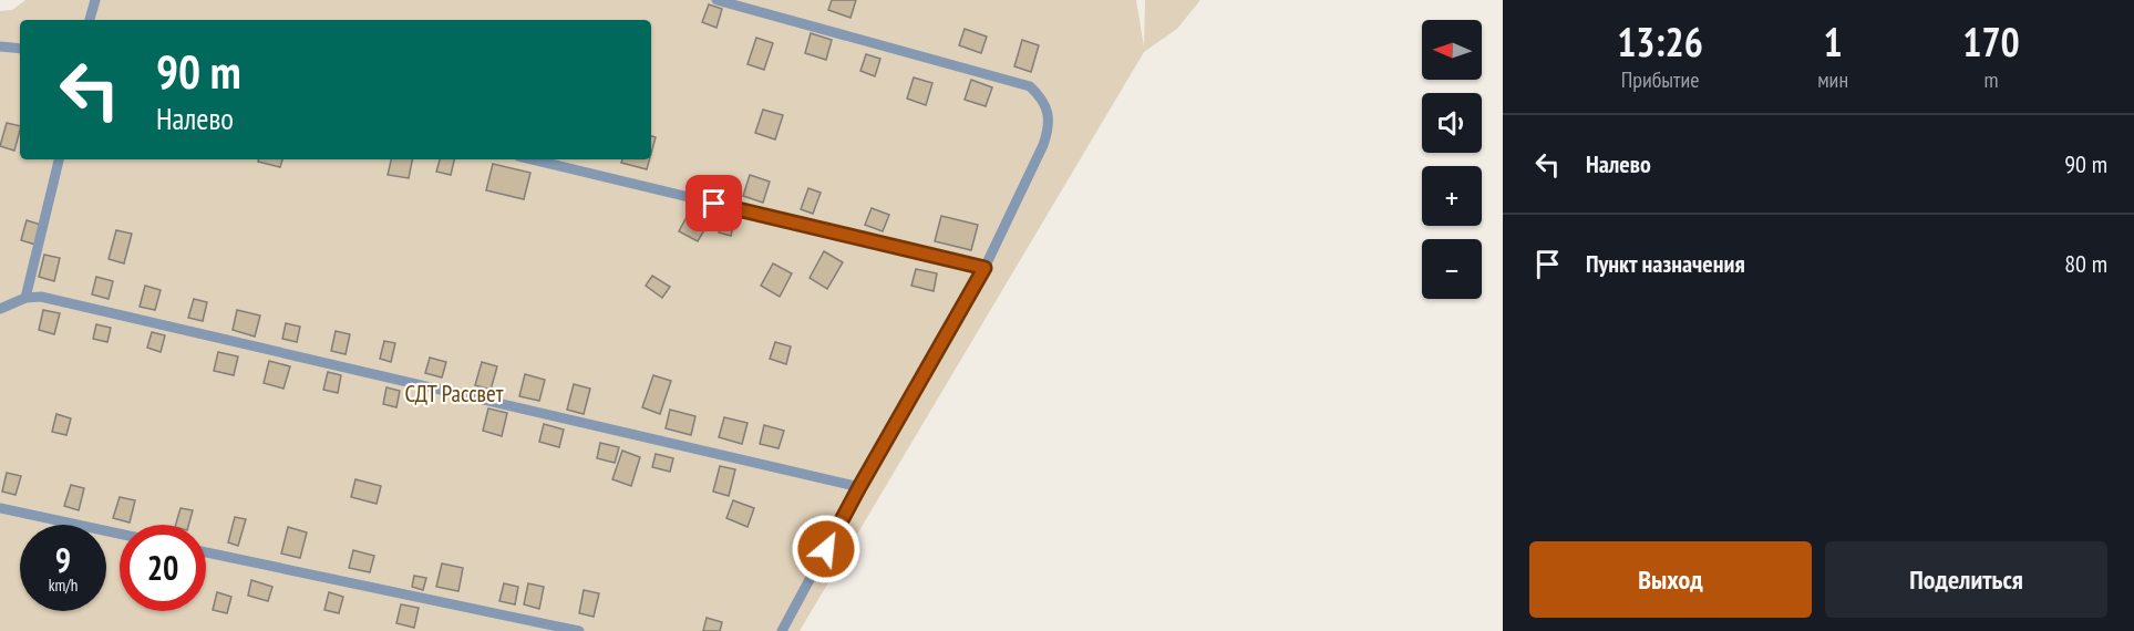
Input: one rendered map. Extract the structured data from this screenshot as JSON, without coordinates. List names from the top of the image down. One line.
{"parks":["СДТ Рассвет"],"north":"left","page":{"eta":["13:26","Прибытие","1","мин","170","m"],"map_buttons":["+","−"],"turn":["90 m","Налево"],"list":[{"name":"Налево","value":"90 m"},{"name":"Пункт назначения","value":"80 m"}],"speed":"9 km/h","limit":"20","buttons":["Выход","Поделиться"]}}
